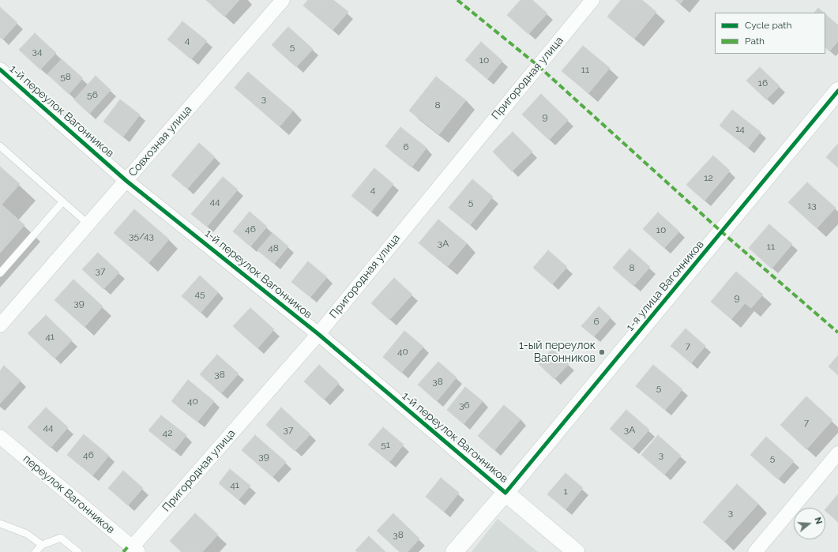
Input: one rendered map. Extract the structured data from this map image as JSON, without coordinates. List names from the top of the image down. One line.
{"streets":{"street":["Пригородная улица","1-й переулок Вагонников","Совхозная улица","1-я улица Вагонников","переулок Вагонников"]},"crossings":[["Пригородная улица","1-й переулок Вагонников"],["Пригородная улица","переулок Вагонников"],["1-й переулок Вагонников","Совхозная улица"],["1-й переулок Вагонников","1-я улица Вагонников"]],"places":["1-ый переулок Вагонников"],"house_numbers":["4","5","34","10","11","58","16","56","3","8","9","14","6","12","4","44","5","13","46","10","35/43","3А","11","48","8","37","45","9","39","6","41","7","40","38","38","5","40","36","7","44","37","3А","42","51","46","3","39","5","41","1","3","38"],"legend":["Cycle path","Path"],"north":"right"}
